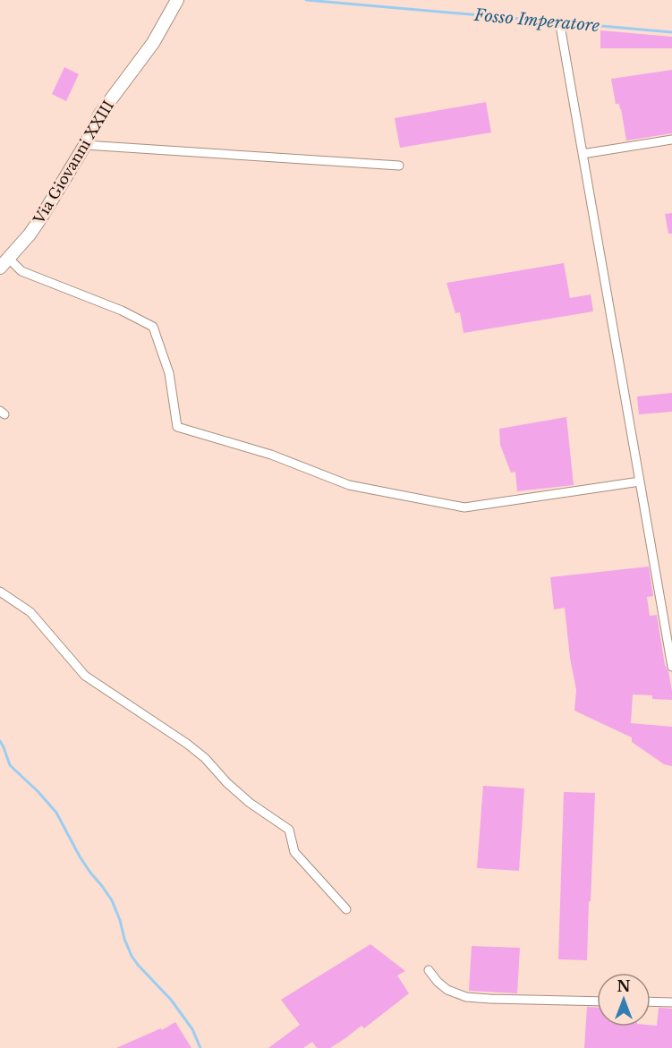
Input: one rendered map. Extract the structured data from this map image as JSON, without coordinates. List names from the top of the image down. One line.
{"streets":{"main road":["Via Giovanni XXIII"]},"water":["Fosso Imperatore"],"north":"top"}
